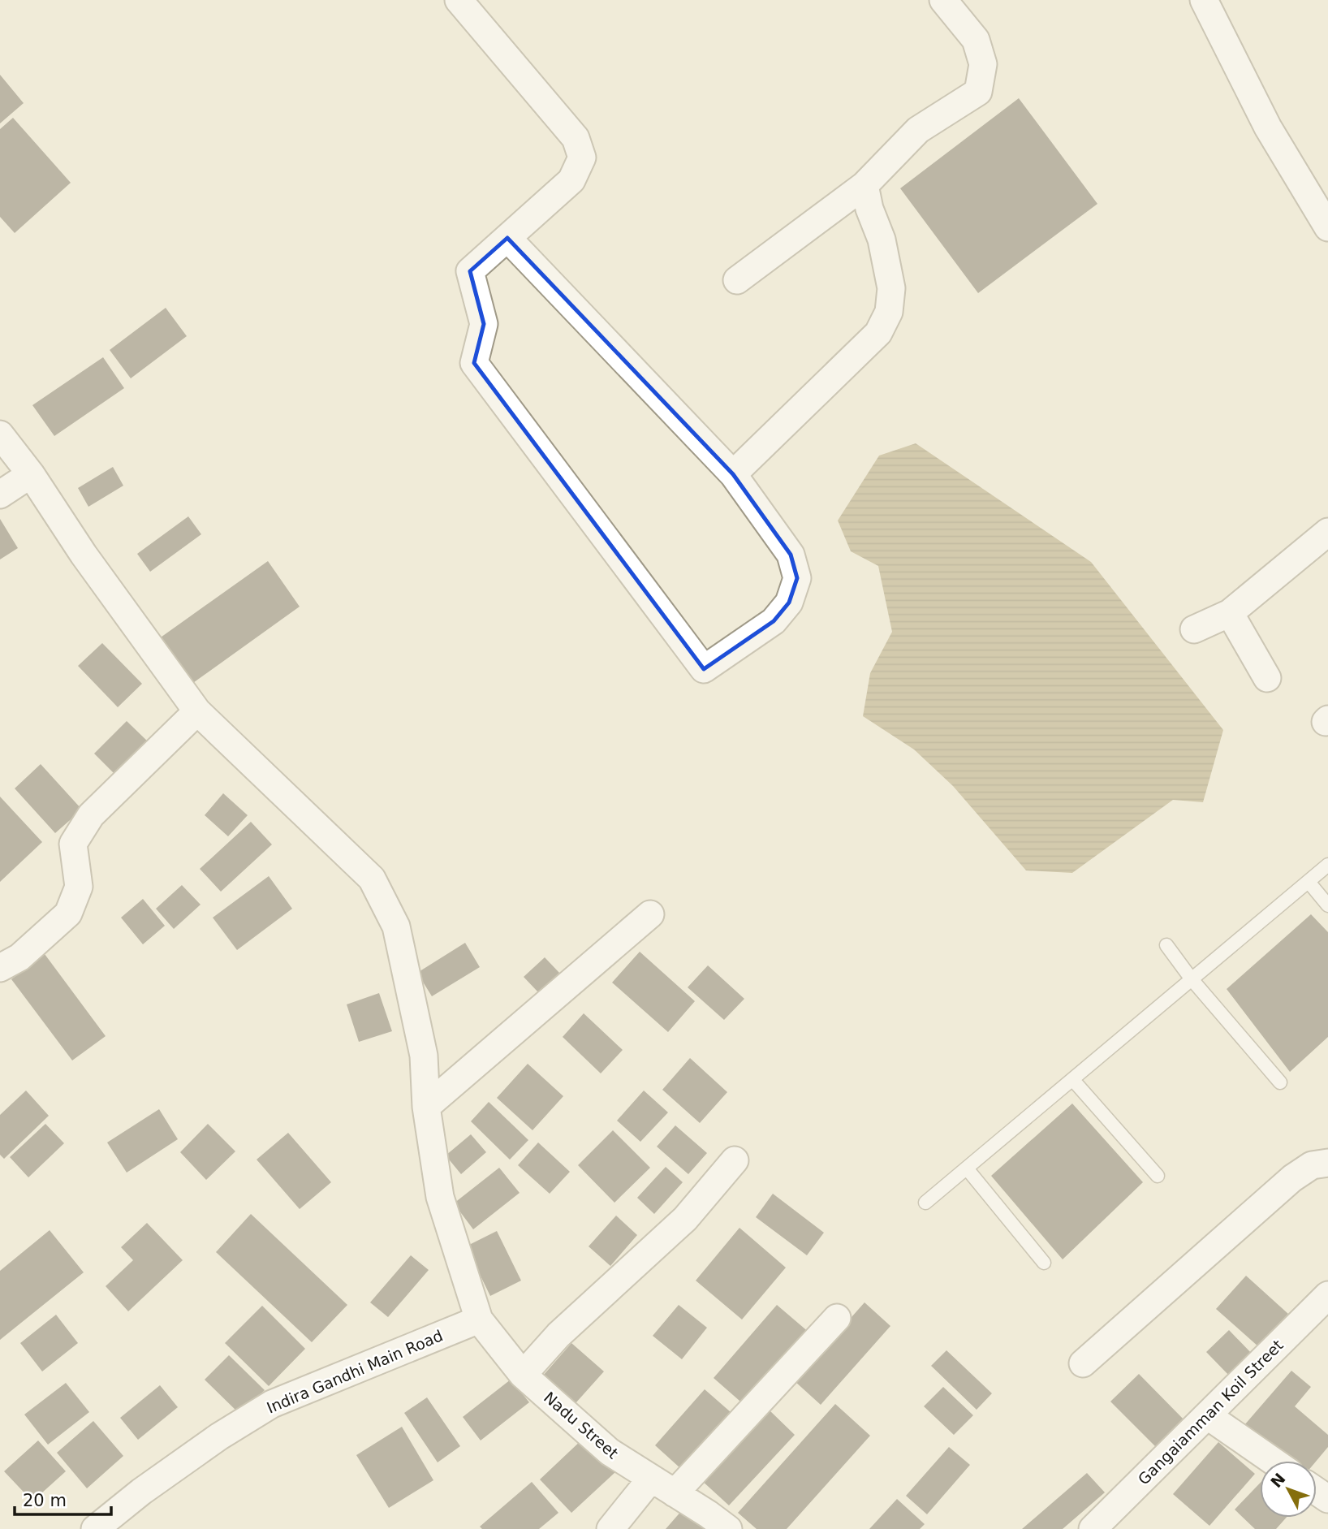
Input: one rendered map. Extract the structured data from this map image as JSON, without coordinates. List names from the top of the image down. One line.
{"streets":{"street":["Indira Gandhi Main Road","Gangaiamman Koil Street","Nadu Street"]},"crossings":[["Indira Gandhi Main Road","Nadu Street"]],"scale_bar":"20 m","north":"top left"}
